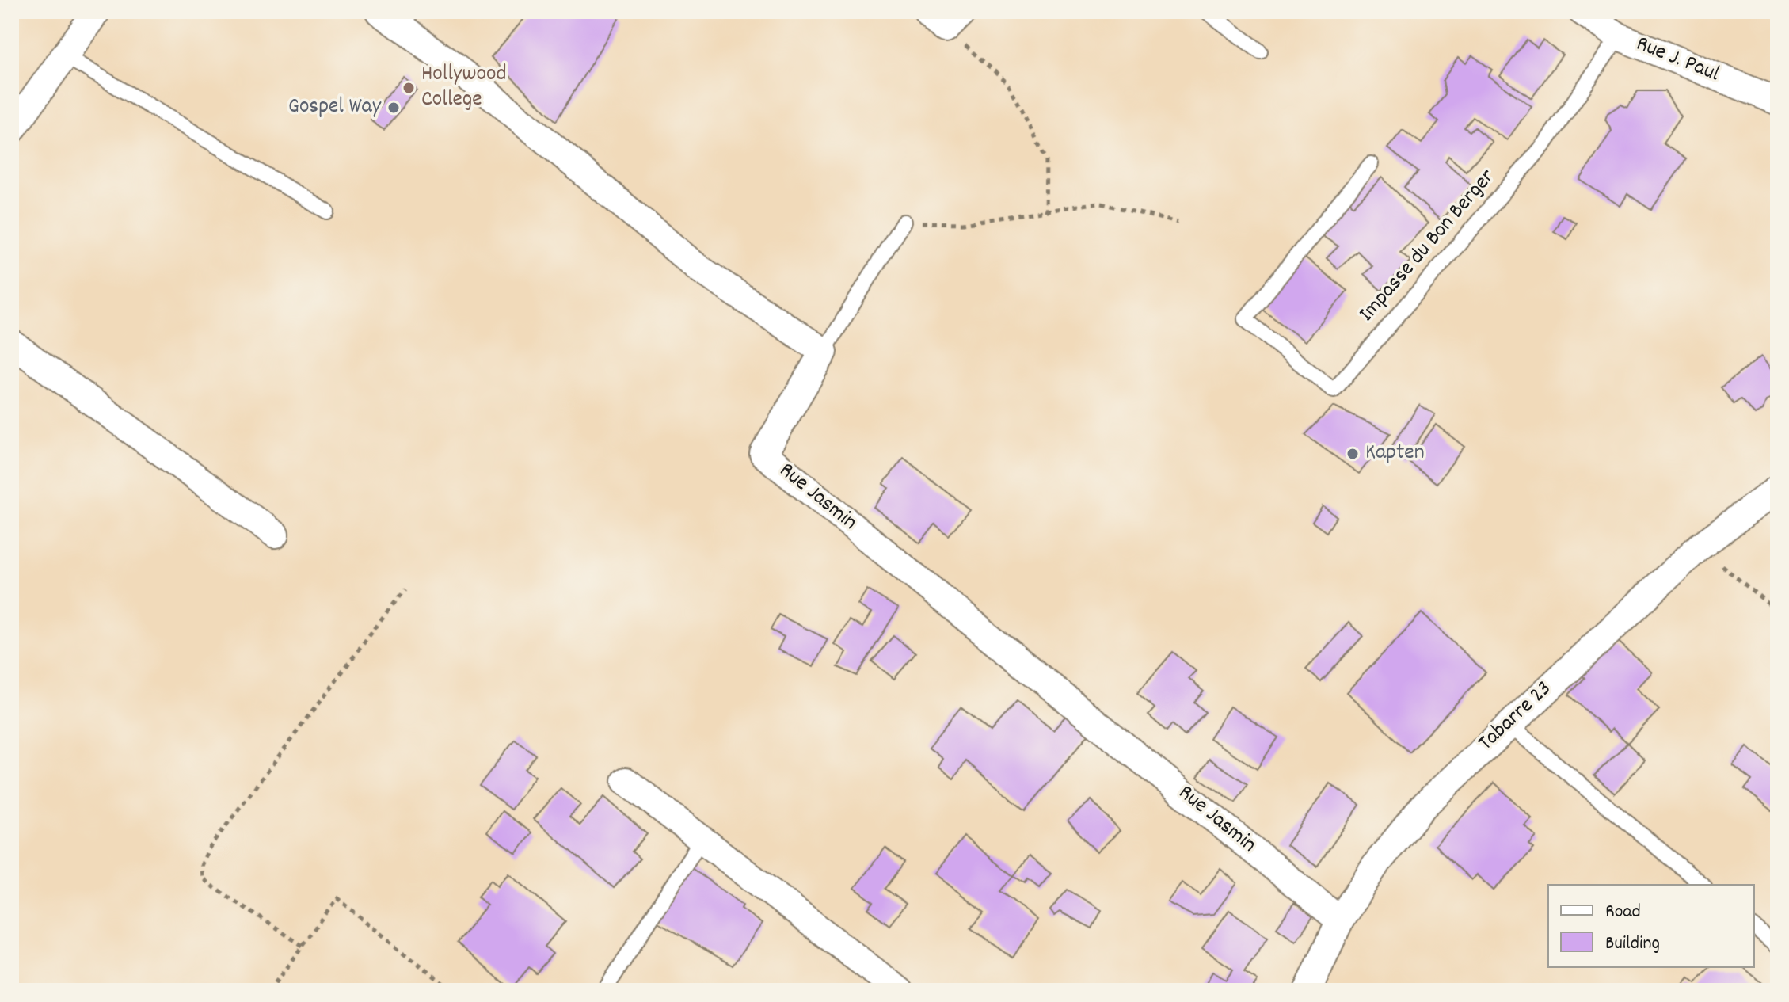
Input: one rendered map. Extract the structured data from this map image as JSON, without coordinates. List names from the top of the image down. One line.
{"streets":{"street":["Rue J. Paul","Rue Jasmin","Tabarre 23"],"lane":["Impasse du Bon Berger"]},"crossings":[["Rue J. Paul","Impasse du Bon Berger"],["Rue Jasmin","Tabarre 23"]],"places":["Hollywood College","Gospel Way","Kapten"],"legend":["Road","Building"]}
